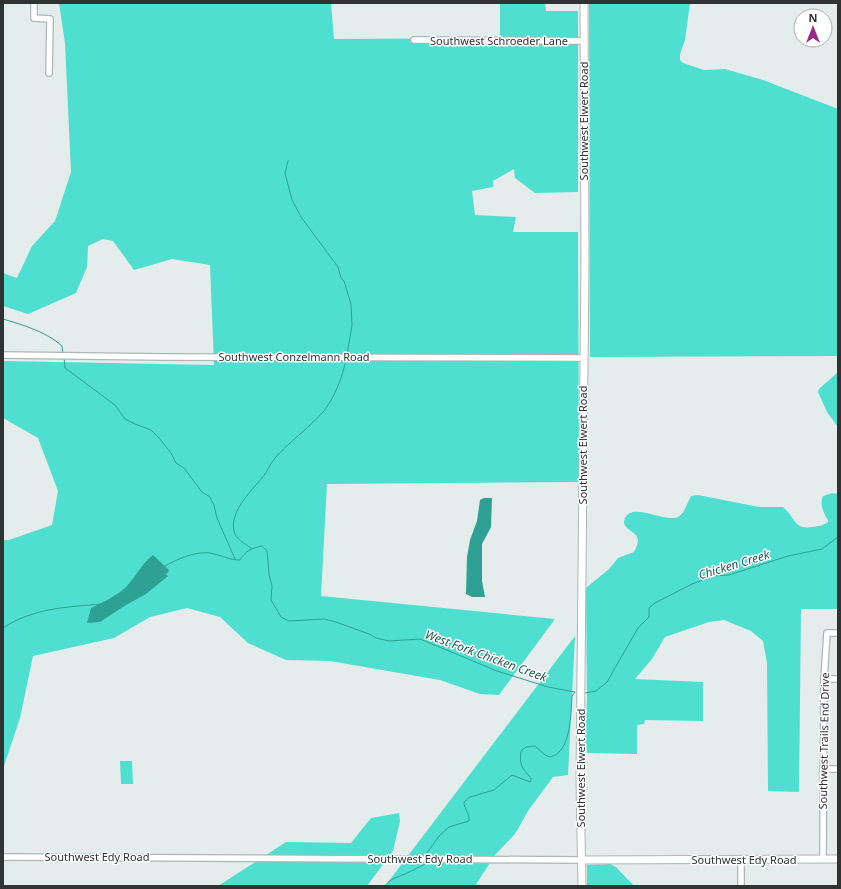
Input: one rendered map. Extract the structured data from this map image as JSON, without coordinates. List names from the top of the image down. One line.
{"streets":{"main road":["Southwest Elwert Road","Southwest Edy Road"],"street":["Southwest Schroeder Lane","Southwest Conzelmann Road","Southwest Trails End Drive"]},"crossings":[["Southwest Schroeder Lane","Southwest Elwert Road"],["Southwest Elwert Road","Southwest Conzelmann Road"],["Southwest Elwert Road","Southwest Edy Road"],["Southwest Trails End Drive","Southwest Edy Road"]],"water":["Chicken Creek","West Fork Chicken Creek"],"north":"top"}
